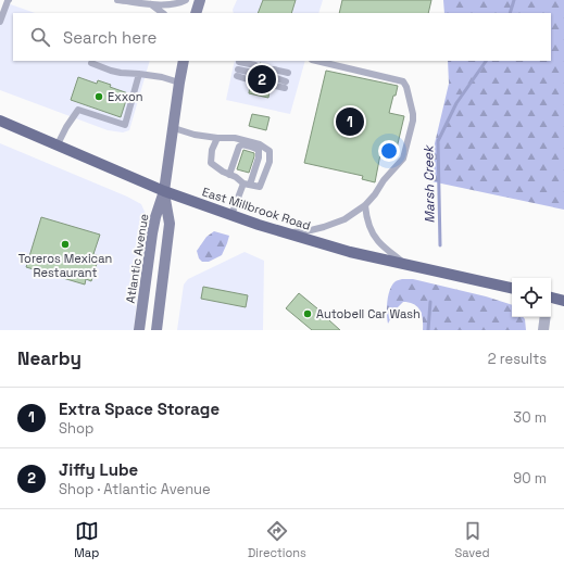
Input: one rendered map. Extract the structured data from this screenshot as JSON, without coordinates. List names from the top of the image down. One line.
{"streets":{"main road":["East Millbrook Road","Atlantic Avenue"]},"crossings":[["East Millbrook Road","Atlantic Avenue"]],"water":["Marsh Creek"],"places":["Exxon","Toreros Mexican Restaurant","Autobell Car Wash"],"page":{"search":"Search here","pins":["2","1"],"heading":["Nearby","2 results"],"list":[{"mark":"1","name":"Extra Space Storage","note":"Shop","value":"30 m"},{"mark":"2","name":"Jiffy Lube","note":"Shop · Atlantic Avenue","value":"90 m"}],"nav":["Map","Directions","Saved"]}}
